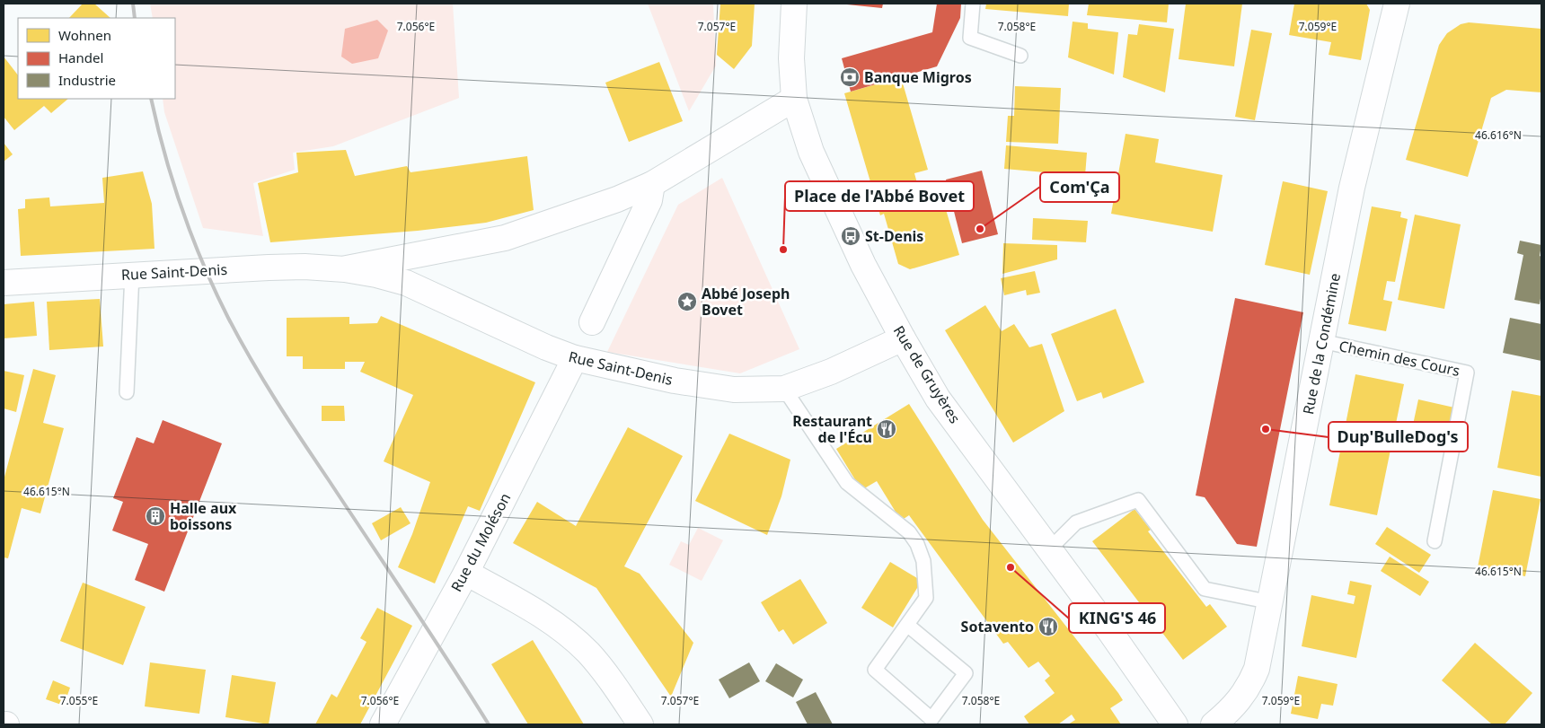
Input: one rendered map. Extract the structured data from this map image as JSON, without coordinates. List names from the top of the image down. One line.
{"streets":{"street":["Rue Saint-Denis","Rue de la Condémine","Rue de Gruyères","Rue du Moléson"],"lane":["Chemin des Cours"]},"crossings":[["Rue Saint-Denis","Rue de Gruyères"],["Rue Saint-Denis","Rue du Moléson"],["Rue de la Condémine","Chemin des Cours"]],"places":{"bank":["Banque Migros"],"other":["Com'Ça","Place de l'Abbé Bovet","Dup'BulleDog's","KING'S 46"],"bus stop":["St-Denis"],"place":["Abbé Joseph Bovet"],"restaurant":["Restaurant de l'Écu","Sotavento"],"building":["Halle aux boissons"]},"legend":["Wohnen","Handel","Industrie"],"coordinates":["7.056°E","7.057°E","7.058°E","7.059°E","46.616°N","46.615°N","7.055°E"]}
